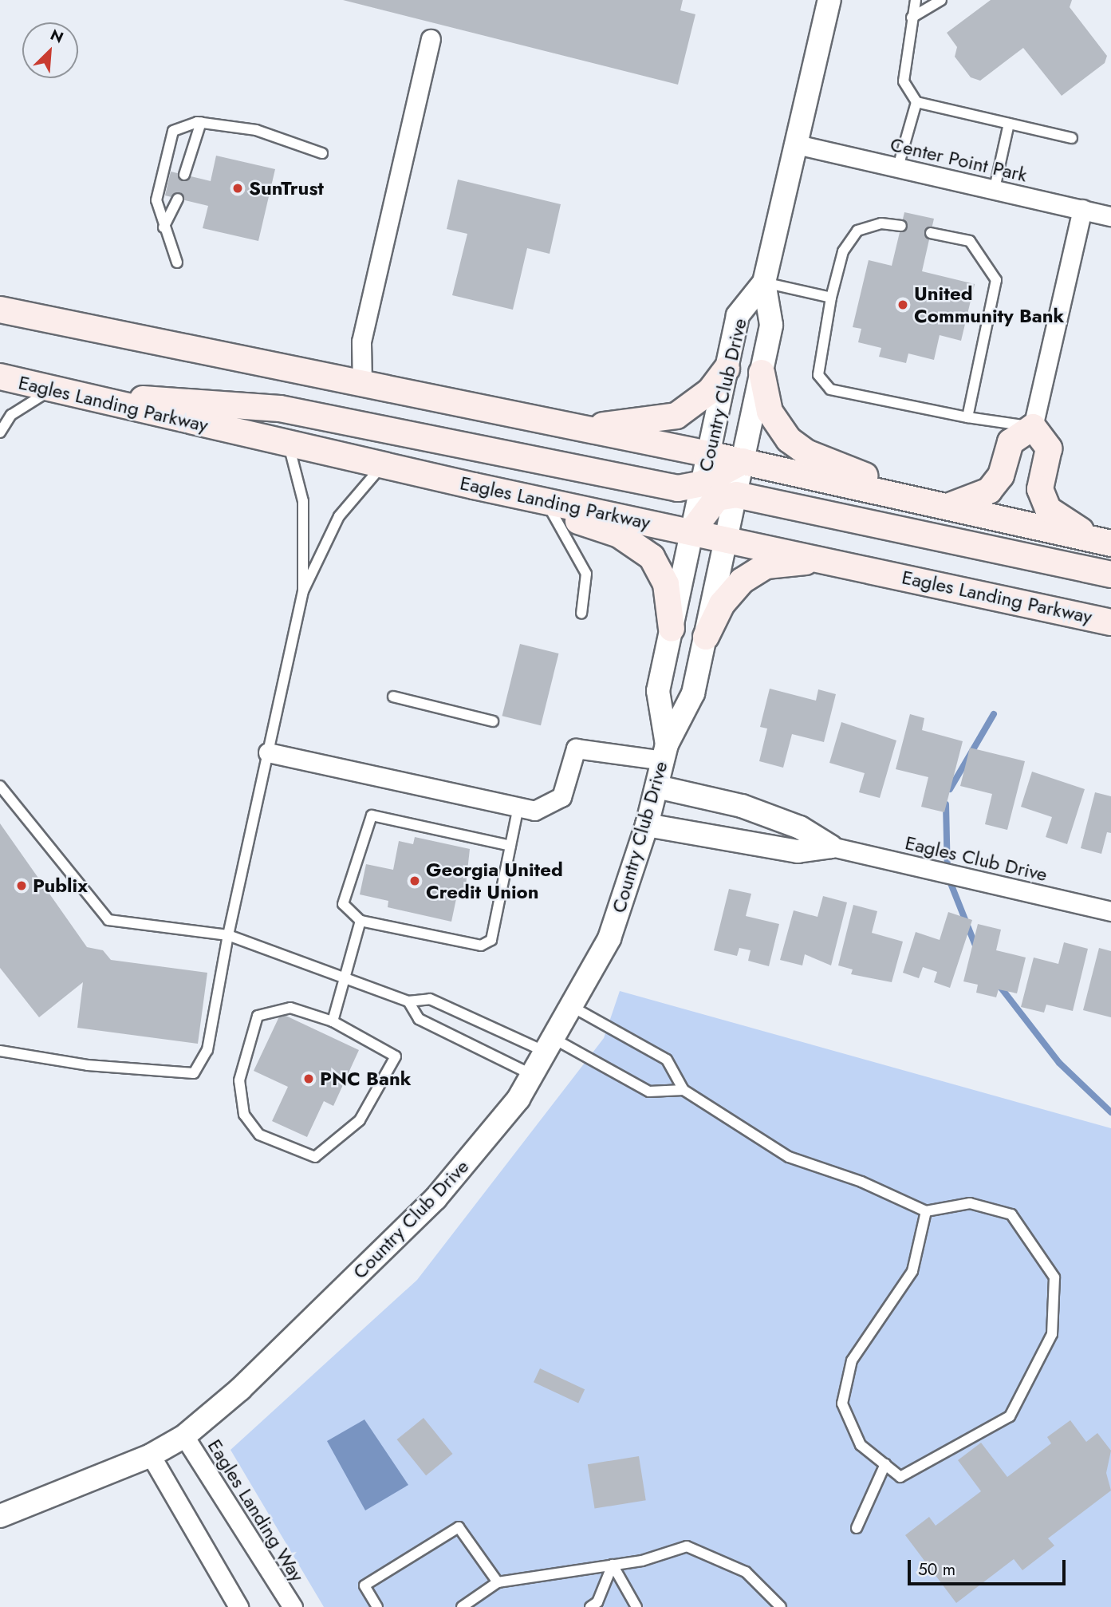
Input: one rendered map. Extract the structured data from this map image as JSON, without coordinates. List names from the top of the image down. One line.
{"streets":{"main road":["Eagles Landing Parkway"],"street":["Center Point Park","Country Club Drive","Eagles Club Drive","Eagles Landing Way"]},"crossings":[["Center Point Park","Country Club Drive"],["Country Club Drive","Eagles Landing Parkway"],["Country Club Drive","Eagles Landing Way"]],"places":["SunTrust","United Community Bank","Georgia United Credit Union","Publix","PNC Bank"],"scale_bar":"50 m","north":"top right"}
